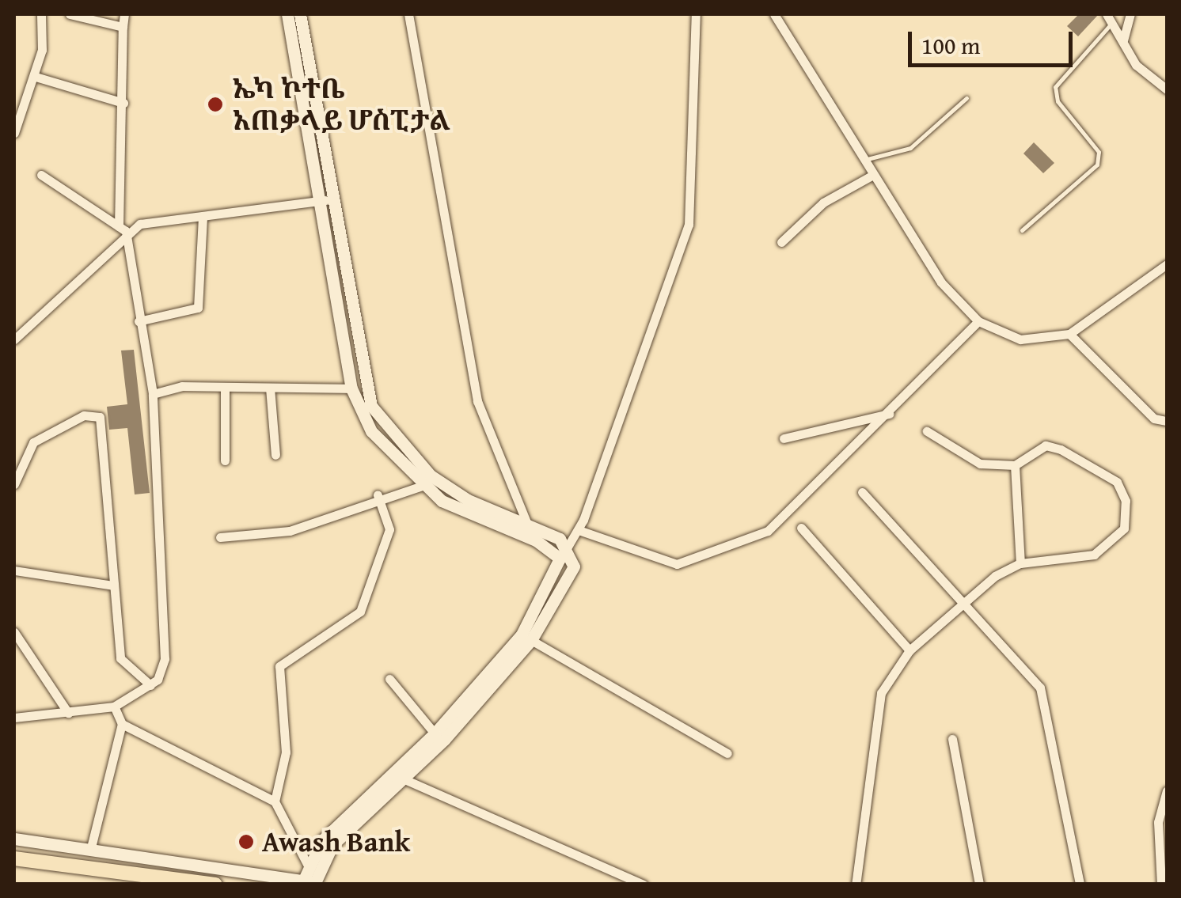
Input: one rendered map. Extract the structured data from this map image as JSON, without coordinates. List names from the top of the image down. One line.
{"places":["ኤካ ኮተቤ አጠቃላይ ሆስፒታል","Awash Bank"],"scale_bar":"100 m"}
